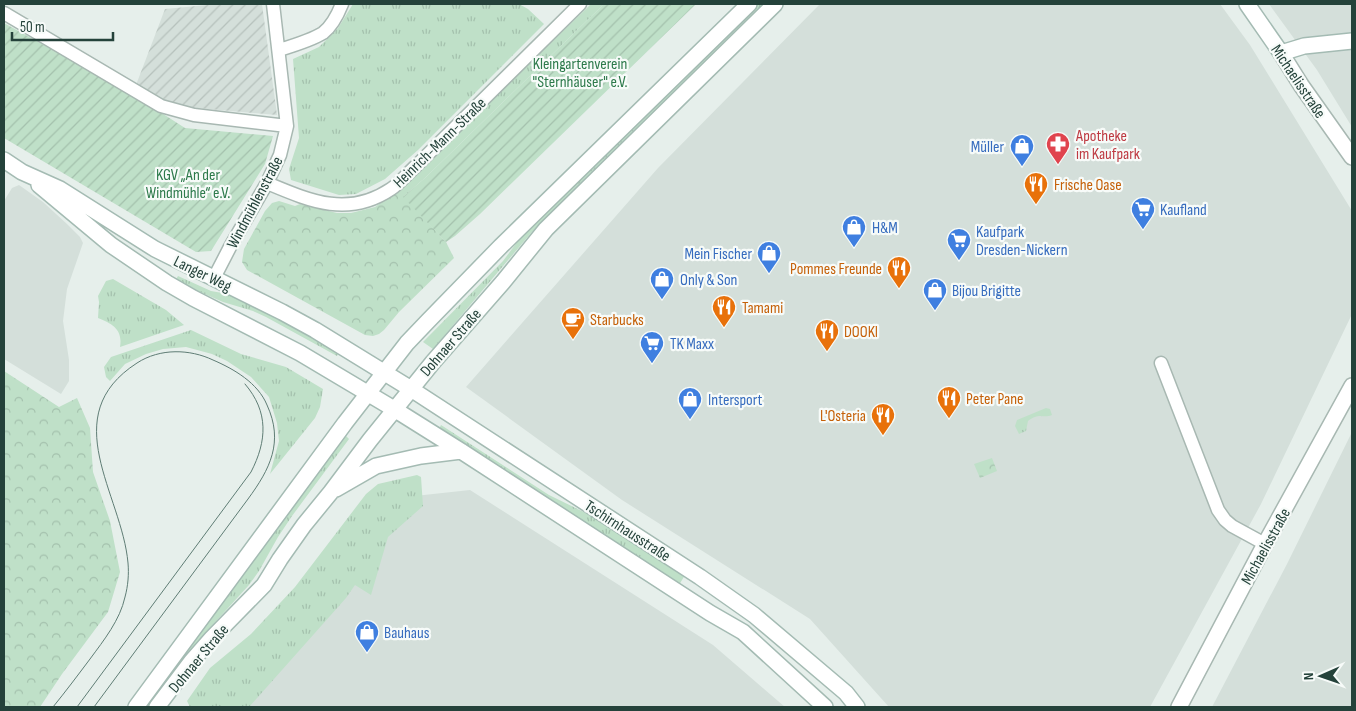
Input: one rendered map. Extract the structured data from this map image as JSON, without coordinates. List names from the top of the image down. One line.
{"streets":{"main road":["Michaelisstraße","Langer Weg","Dohnaer Straße","Tschirnhausstraße"],"street":["Heinrich-Mann-Straße","Windmühlenstraße"]},"crossings":[["Heinrich-Mann-Straße","Windmühlenstraße"],["Windmühlenstraße","Langer Weg"],["Langer Weg","Dohnaer Straße"],["Langer Weg","Tschirnhausstraße"],["Dohnaer Straße","Tschirnhausstraße"]],"parks":["Kleingartenverein \"Sternhäuser\" e.V.","KGV „An der Windmühle“ e.V."],"places":{"pharmacy":["Apotheke im Kaufpark"],"shop":["Müller","H&M","Mein Fischer","Only & Son","Bijou Brigitte","Intersport","Bauhaus"],"restaurant":["Frische Oase","Pommes Freunde","Tamami","DOOKI","Peter Pane","L'Osteria"],"supermarket":["Kaufland","Kaufpark Dresden-Nickern","TK Maxx"],"cafe":["Starbucks"]},"scale_bar":"50 m","north":"left"}
